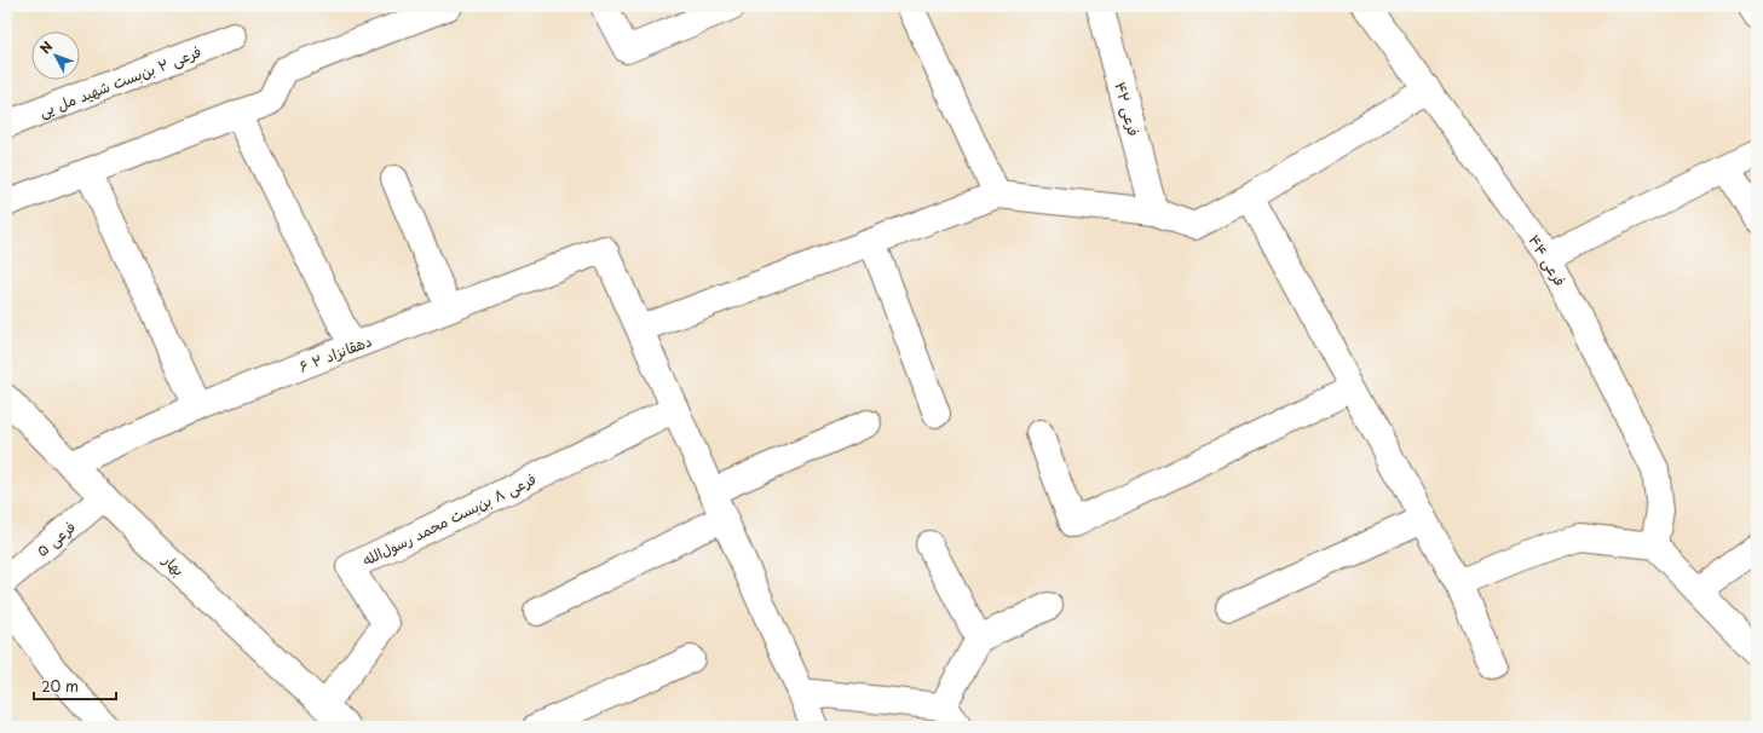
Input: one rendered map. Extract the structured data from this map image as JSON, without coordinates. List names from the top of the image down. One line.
{"streets":{"street":["فرعی ۲ بن‌بست شهید مل یی","فرعی ۴۲","فرعی ۴۴","۶ دهقانزاد ۲","فرعی ۸ بن‌بست محمد رسول‌الله","فرعی ۵","بهار"]},"crossings":[["۶ دهقانزاد ۲","بهار"],["فرعی ۸ بن‌بست محمد رسول‌الله","بهار"],["فرعی ۵","بهار"]],"scale_bar":"20 m","north":"top left"}
